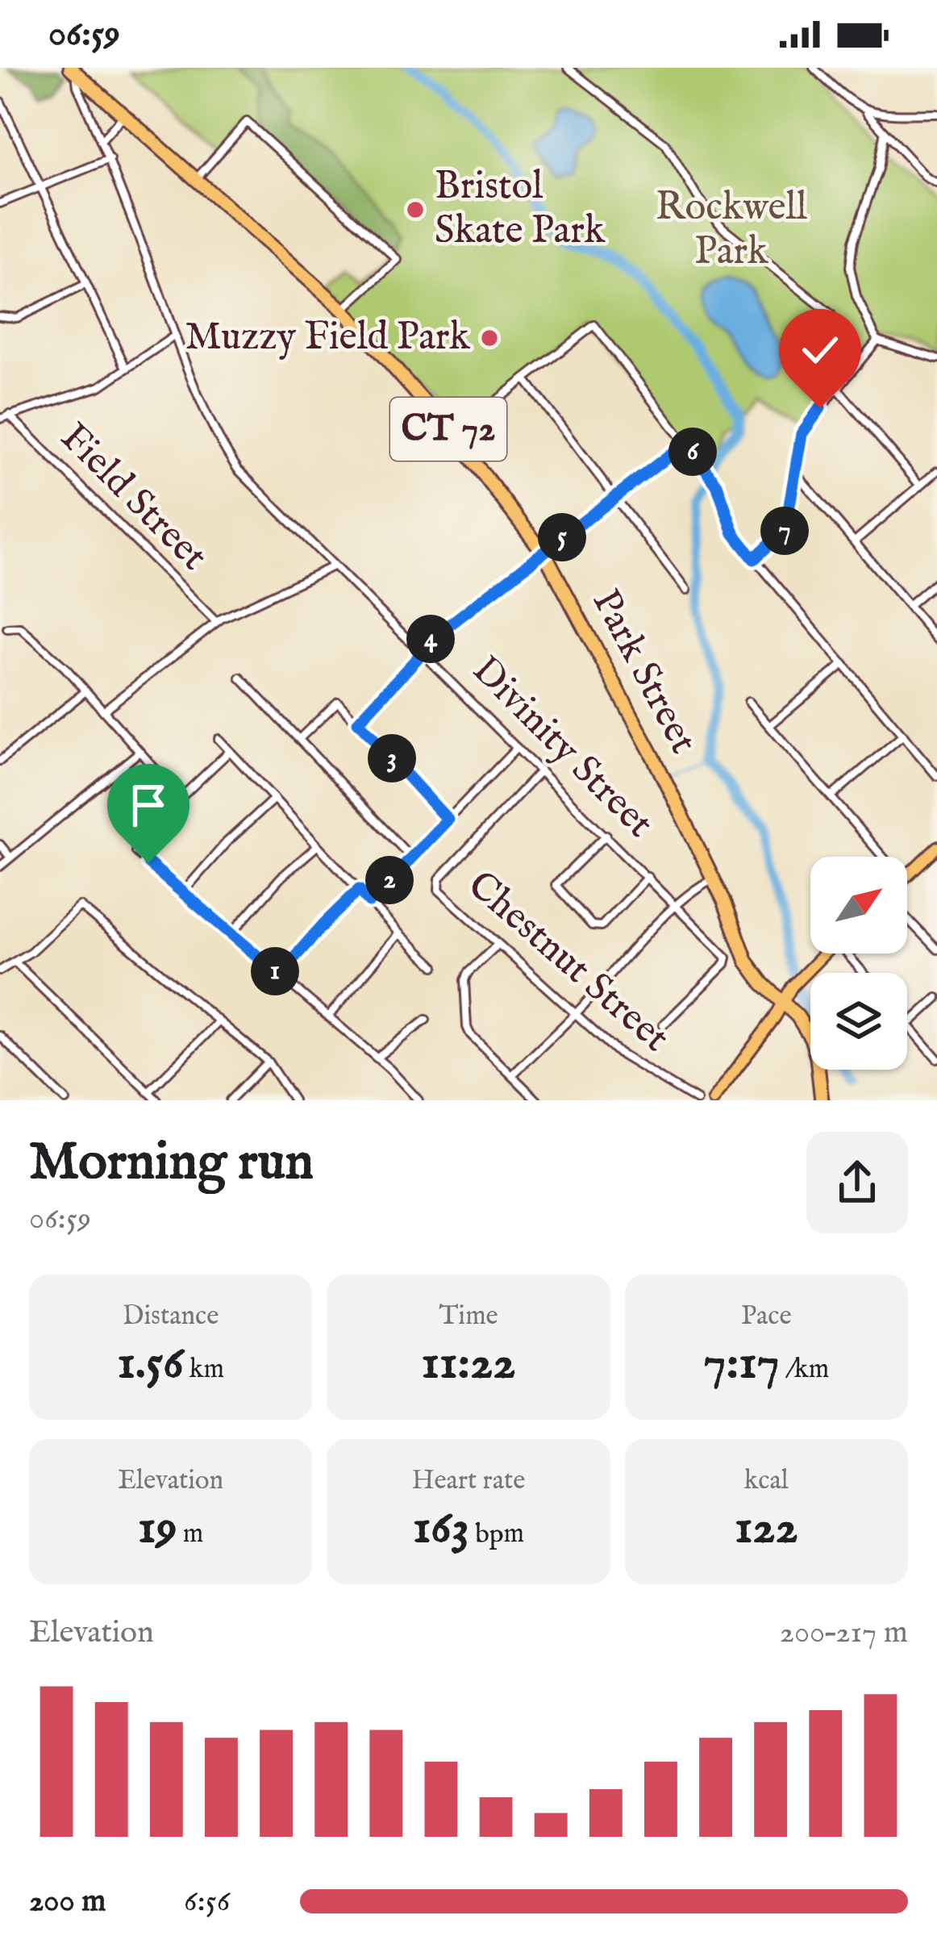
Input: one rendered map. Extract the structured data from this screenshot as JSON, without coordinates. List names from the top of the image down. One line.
{"streets":{"highway":["CT 72","Park Street"],"street":["Field Street","Divinity Street","Chestnut Street"]},"crossings":[["CT 72","Park Street"],["Park Street","Divinity Street"],["Divinity Street","Chestnut Street"]],"parks":["Rockwell Park"],"places":["Bristol Skate Park","Muzzy Field Park"],"north":"top right","page":{"status":"06:59","pins":["6","7","5","4","3","2","1"],"heading":["Morning run","06:59"],"stats":[["Distance","1.56 km"],["Time","11:22"],["Pace","7:17 /km"],["Elevation","19 m"],["Heart rate","163 bpm"],["kcal","122"]],"chart":["Elevation","200–217 m"],"list":[{"name":"200 m","note":"6:56"}]}}
